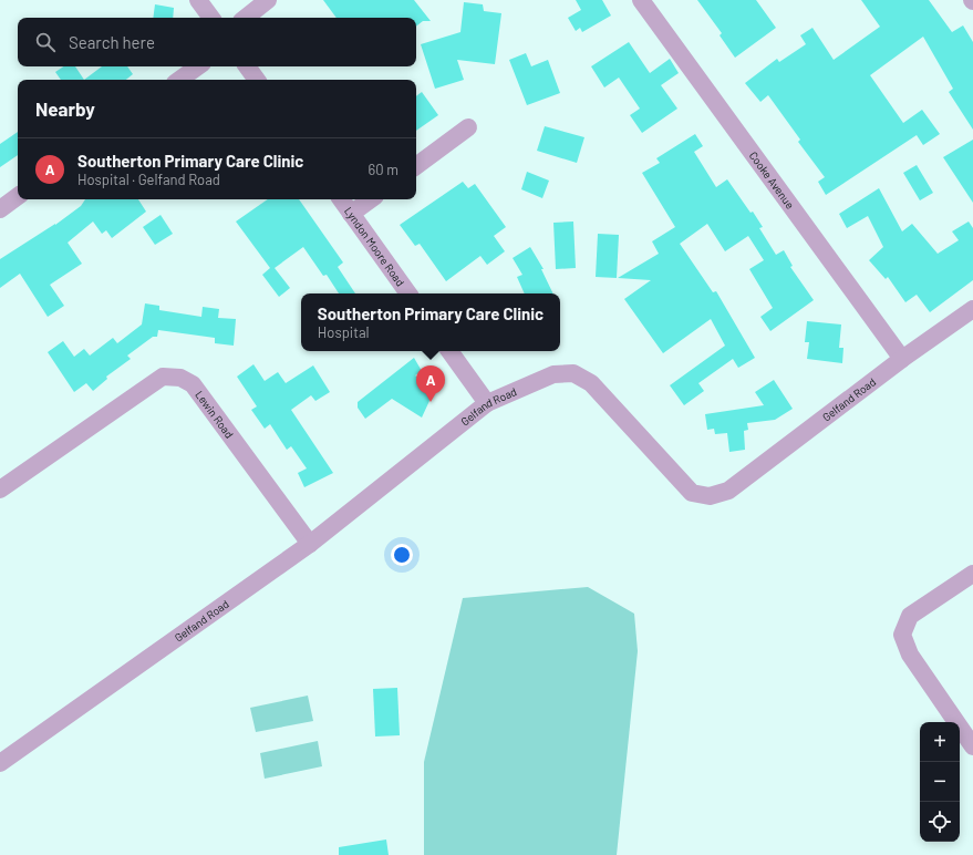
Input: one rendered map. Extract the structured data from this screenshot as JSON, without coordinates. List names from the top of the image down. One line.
{"streets":{"street":["Cooke Avenue","Lyndon Moore Road","Gelfand Road","Lewin Road"]},"crossings":[["Cooke Avenue","Gelfand Road"],["Gelfand Road","Lewin Road"]],"page":{"search":"Search here","heading":"Nearby","list":[{"mark":"A","name":"Southerton Primary Care Clinic","note":"Hospital · Gelfand Road","value":"60 m"}],"popup":["Southerton Primary Care Clinic","Hospital"],"pins":"A","map_buttons":["+","−"]}}
